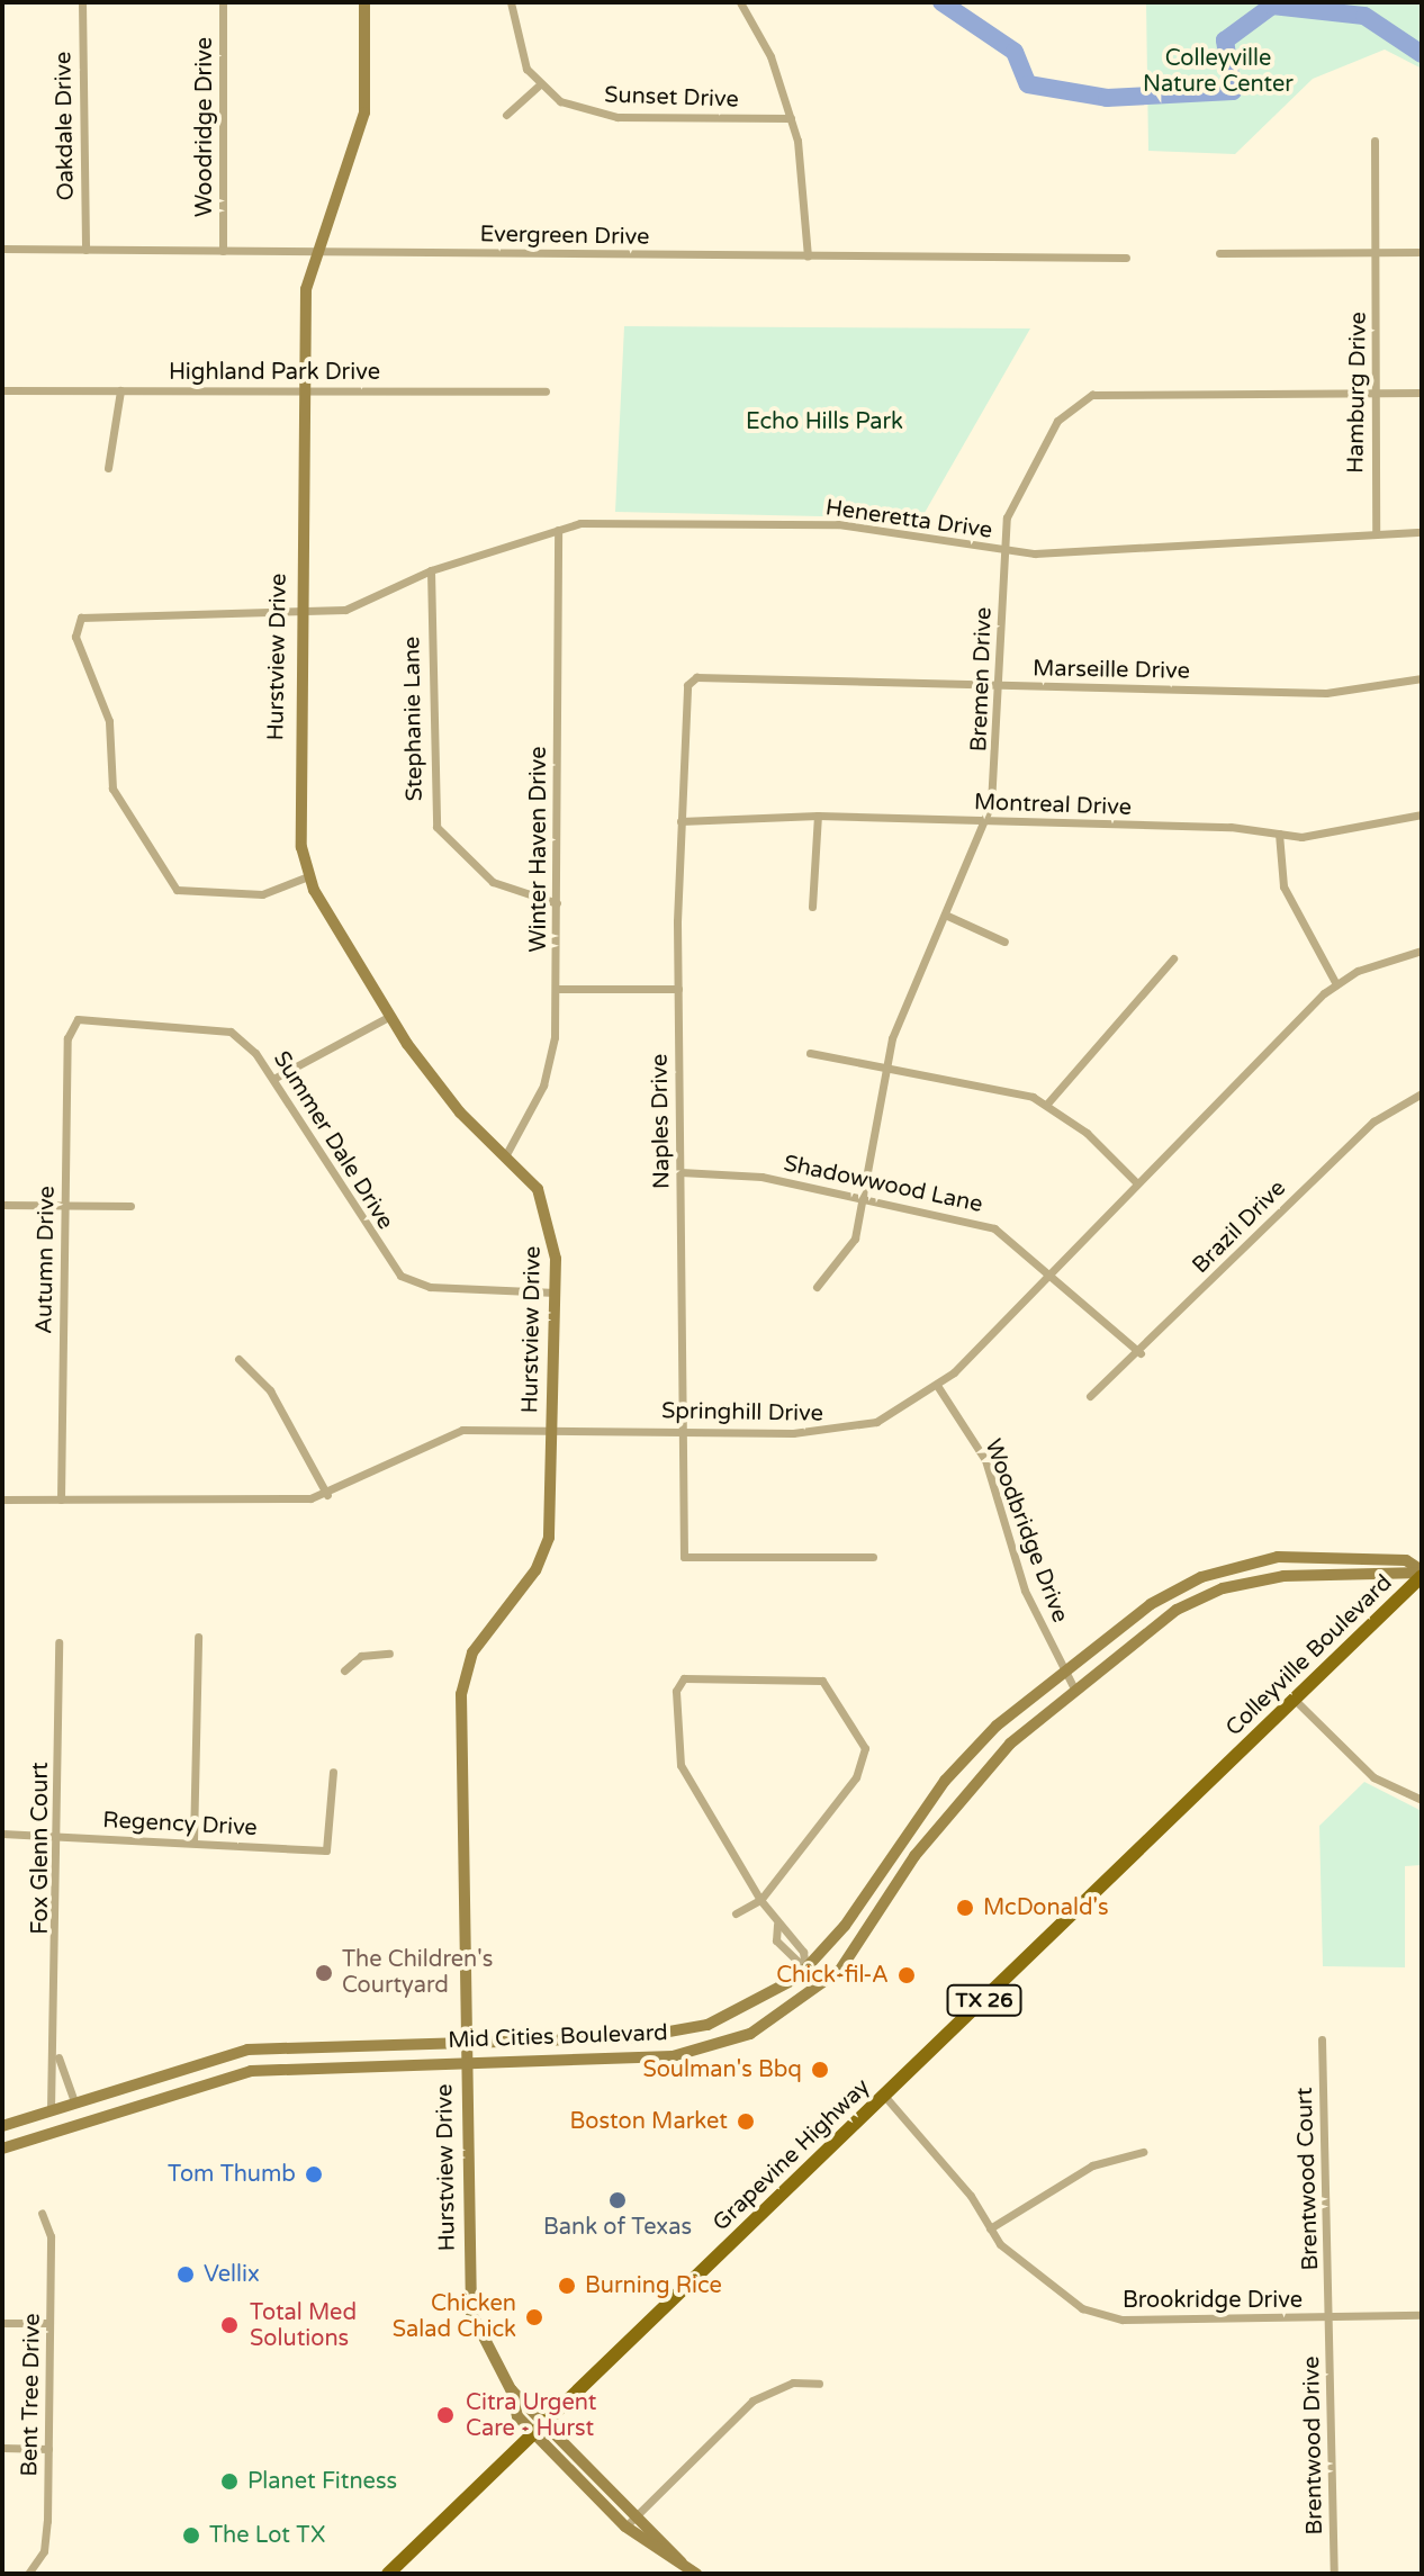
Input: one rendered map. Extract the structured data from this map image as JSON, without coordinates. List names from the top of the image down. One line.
{"streets":{"main road":["Hurstview Drive","Colleyville Boulevard","TX 26","Mid Cities Boulevard","Grapevine Highway"],"street":["Sunset Drive","Oakdale Drive","Woodridge Drive","Evergreen Drive","Highland Park Drive","Hamburg Drive","Heneretta Drive","Marseille Drive","Bremen Drive","Stephanie Lane","Montreal Drive","Winter Haven Drive","Naples Drive","Summer Dale Drive","Shadowwood Lane","Brazil Drive","Autumn Drive","Springhill Drive","Woodbridge Drive","Regency Drive","Fox Glenn Court","Brentwood Court","Brookridge Drive","Bent Tree Drive","Brentwood Drive"]},"crossings":[["Oakdale Drive","Evergreen Drive"],["Woodridge Drive","Evergreen Drive"],["Evergreen Drive","Hurstview Drive"],["Highland Park Drive","Hurstview Drive"],["Hamburg Drive","Heneretta Drive"],["Hamburg Drive","Bremen Drive"],["Heneretta Drive","Hurstview Drive"],["Heneretta Drive","Bremen Drive"],["Heneretta Drive","Stephanie Lane"],["Heneretta Drive","Winter Haven Drive"],["Hurstview Drive","Winter Haven Drive"],["Hurstview Drive","Summer Dale Drive"],["Hurstview Drive","Springhill Drive"],["Hurstview Drive","Mid Cities Boulevard"],["Hurstview Drive","Grapevine Highway"],["Marseille Drive","Bremen Drive"],["Marseille Drive","Naples Drive"],["Bremen Drive","Montreal Drive"],["Bremen Drive","Shadowwood Lane"],["Stephanie Lane","Winter Haven Drive"],["Montreal Drive","Naples Drive"],["Naples Drive","Shadowwood Lane"],["Naples Drive","Springhill Drive"],["Summer Dale Drive","Autumn Drive"],["Shadowwood Lane","Brazil Drive"],["Shadowwood Lane","Springhill Drive"],["Autumn Drive","Springhill Drive"],["Springhill Drive","Woodbridge Drive"],["Woodbridge Drive","Mid Cities Boulevard"],["Colleyville Boulevard","Mid Cities Boulevard"],["Colleyville Boulevard","Grapevine Highway"],["Regency Drive","Fox Glenn Court"],["Fox Glenn Court","Mid Cities Boulevard"],["Grapevine Highway","Brookridge Drive"],["Brentwood Court","Brookridge Drive"],["Brentwood Court","Brentwood Drive"],["Brookridge Drive","Brentwood Drive"]],"parks":["Colleyville Nature Center","Echo Hills Park"],"places":["McDonald's","The Children's Courtyard","Chick-fil-A","Soulman's Bbq","Boston Market","Tom Thumb","Bank of Texas","Vellix","Burning Rice","Chicken Salad Chick","Total Med Solutions","Citra Urgent Care - Hurst","Planet Fitness","The Lot TX"]}
